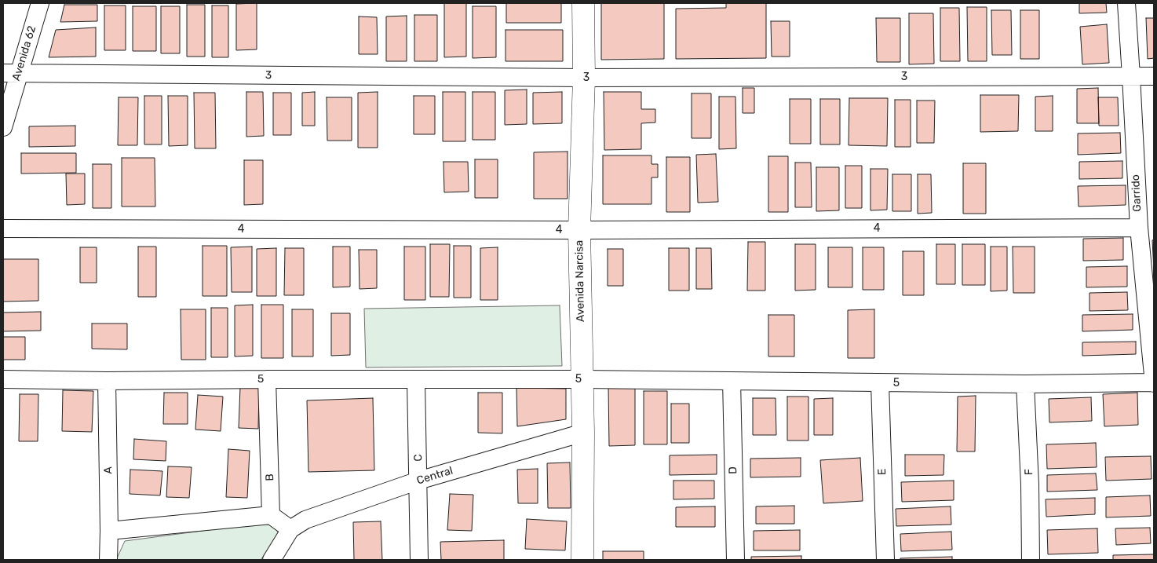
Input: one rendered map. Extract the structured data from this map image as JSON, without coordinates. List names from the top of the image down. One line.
{"streets":{"street":["Avenida 62","3","Garrido","4","Avenida Narcisa","5","C","A","D","E","F","Central","B"]},"crossings":[["Avenida 62","3"],["3","Garrido"],["3","Avenida Narcisa"],["Garrido","4"],["Garrido","5"],["4","Avenida Narcisa"],["Avenida Narcisa","5"],["Avenida Narcisa","Central"],["5","C"],["5","A"],["5","D"],["5","E"],["5","F"],["5","B"],["C","Central"]]}
